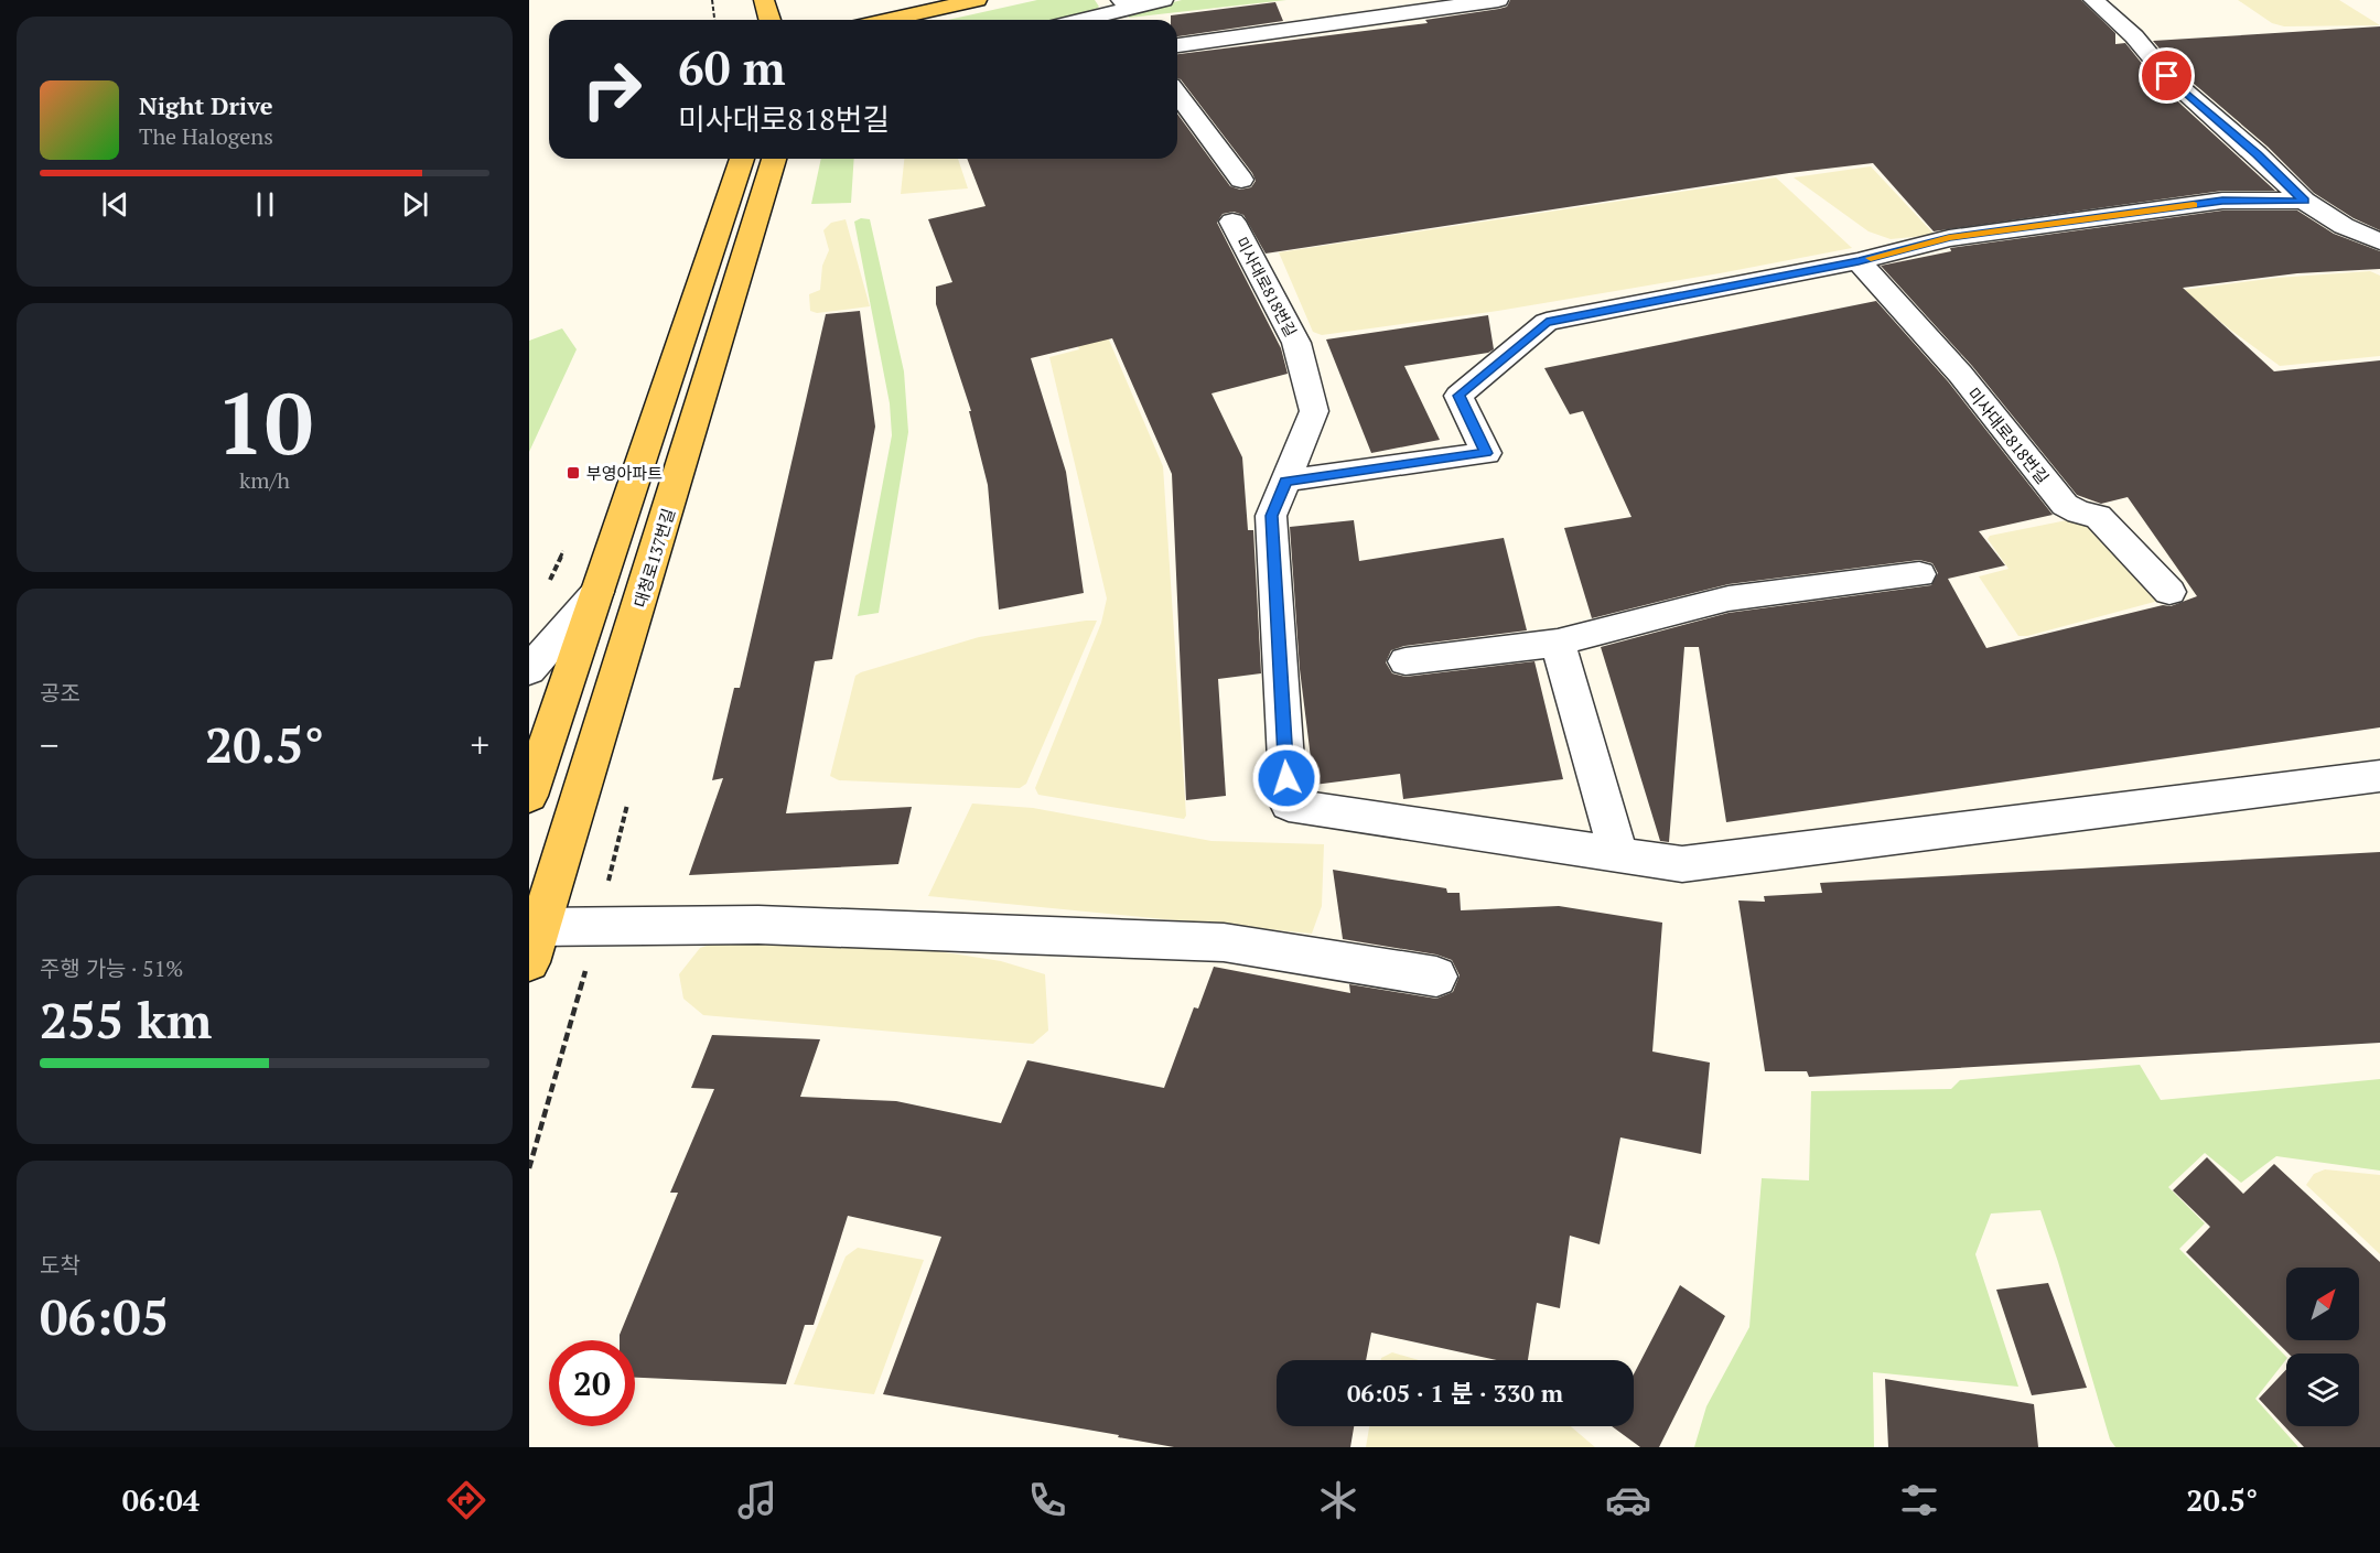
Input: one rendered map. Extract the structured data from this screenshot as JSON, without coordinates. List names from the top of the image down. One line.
{"streets":{"main road":["대청로137번길"],"lane":["미사대로818번길"]},"places":{"transit":["부영아파트"]},"north":"top right","page":{"turn":["60 m","미사대로818번길"],"song":["Night Drive","The Halogens"],"tile":[["10","km/h"],"공조",["주행 가능 · 51%","255 km"],["도착","06:05"]],"heat":["−","20.5°","+"],"limit":"20","trip":"06:05 · 1 분 · 330 m","tabs":["06:04","20.5°"]}}
